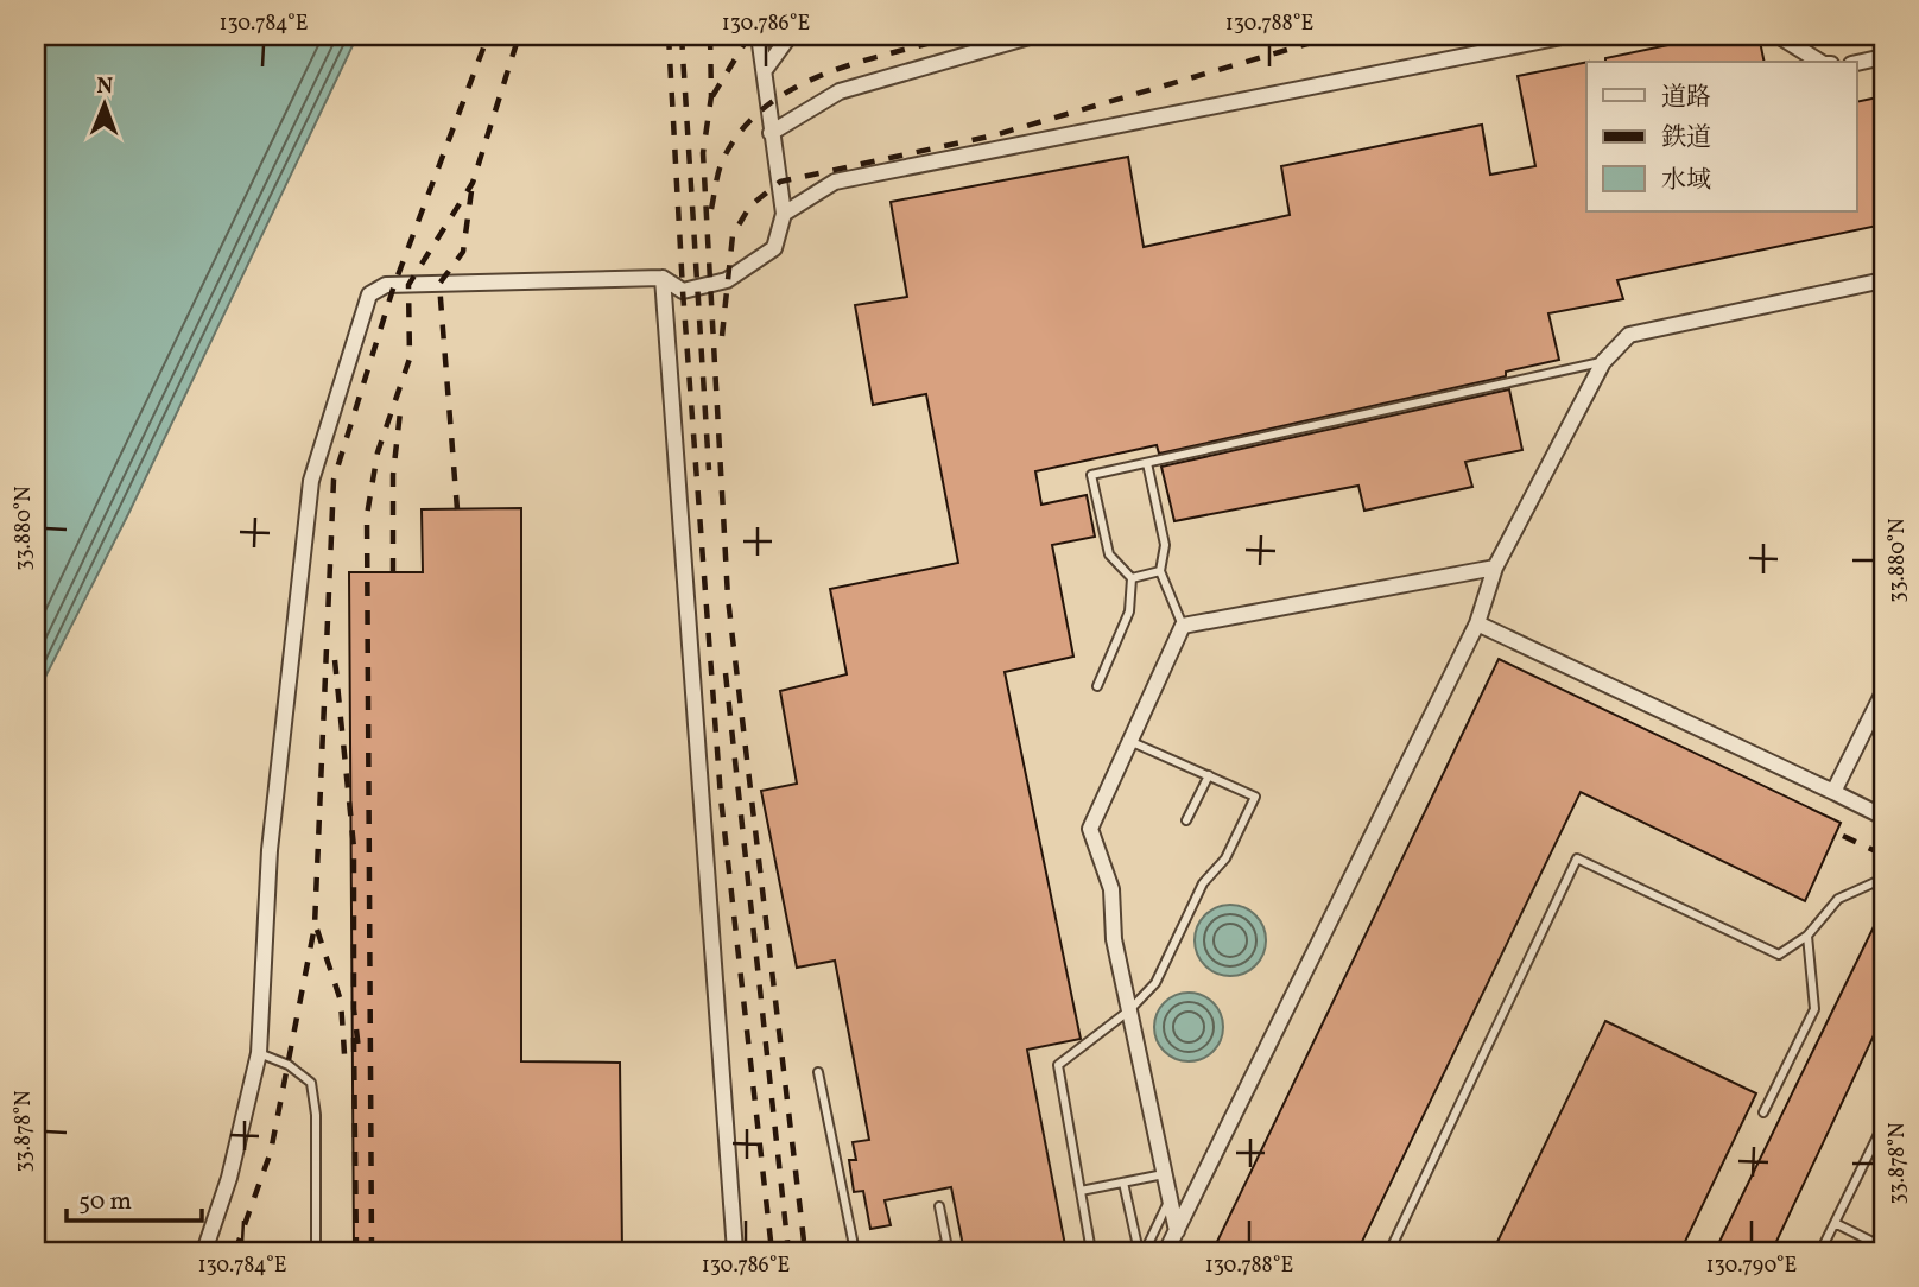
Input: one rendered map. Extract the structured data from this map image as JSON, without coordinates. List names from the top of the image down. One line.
{"legend":["道路","鉄道","水域"],"scale_bar":"50 m","north":"top","coordinates":["130.784°E","130.786°E","130.788°E","33.880°N","33.878°N","130.790°E"]}
